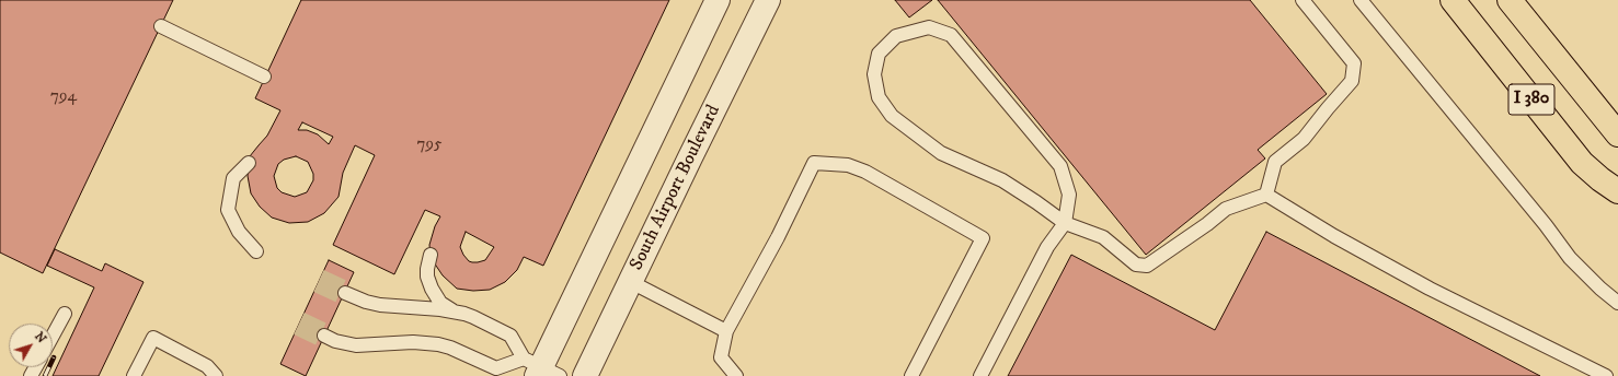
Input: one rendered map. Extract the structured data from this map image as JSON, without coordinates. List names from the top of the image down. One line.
{"streets":{"highway":["I 380"],"street":["South Airport Boulevard"]},"house_numbers":["794","795"],"north":"top right"}
